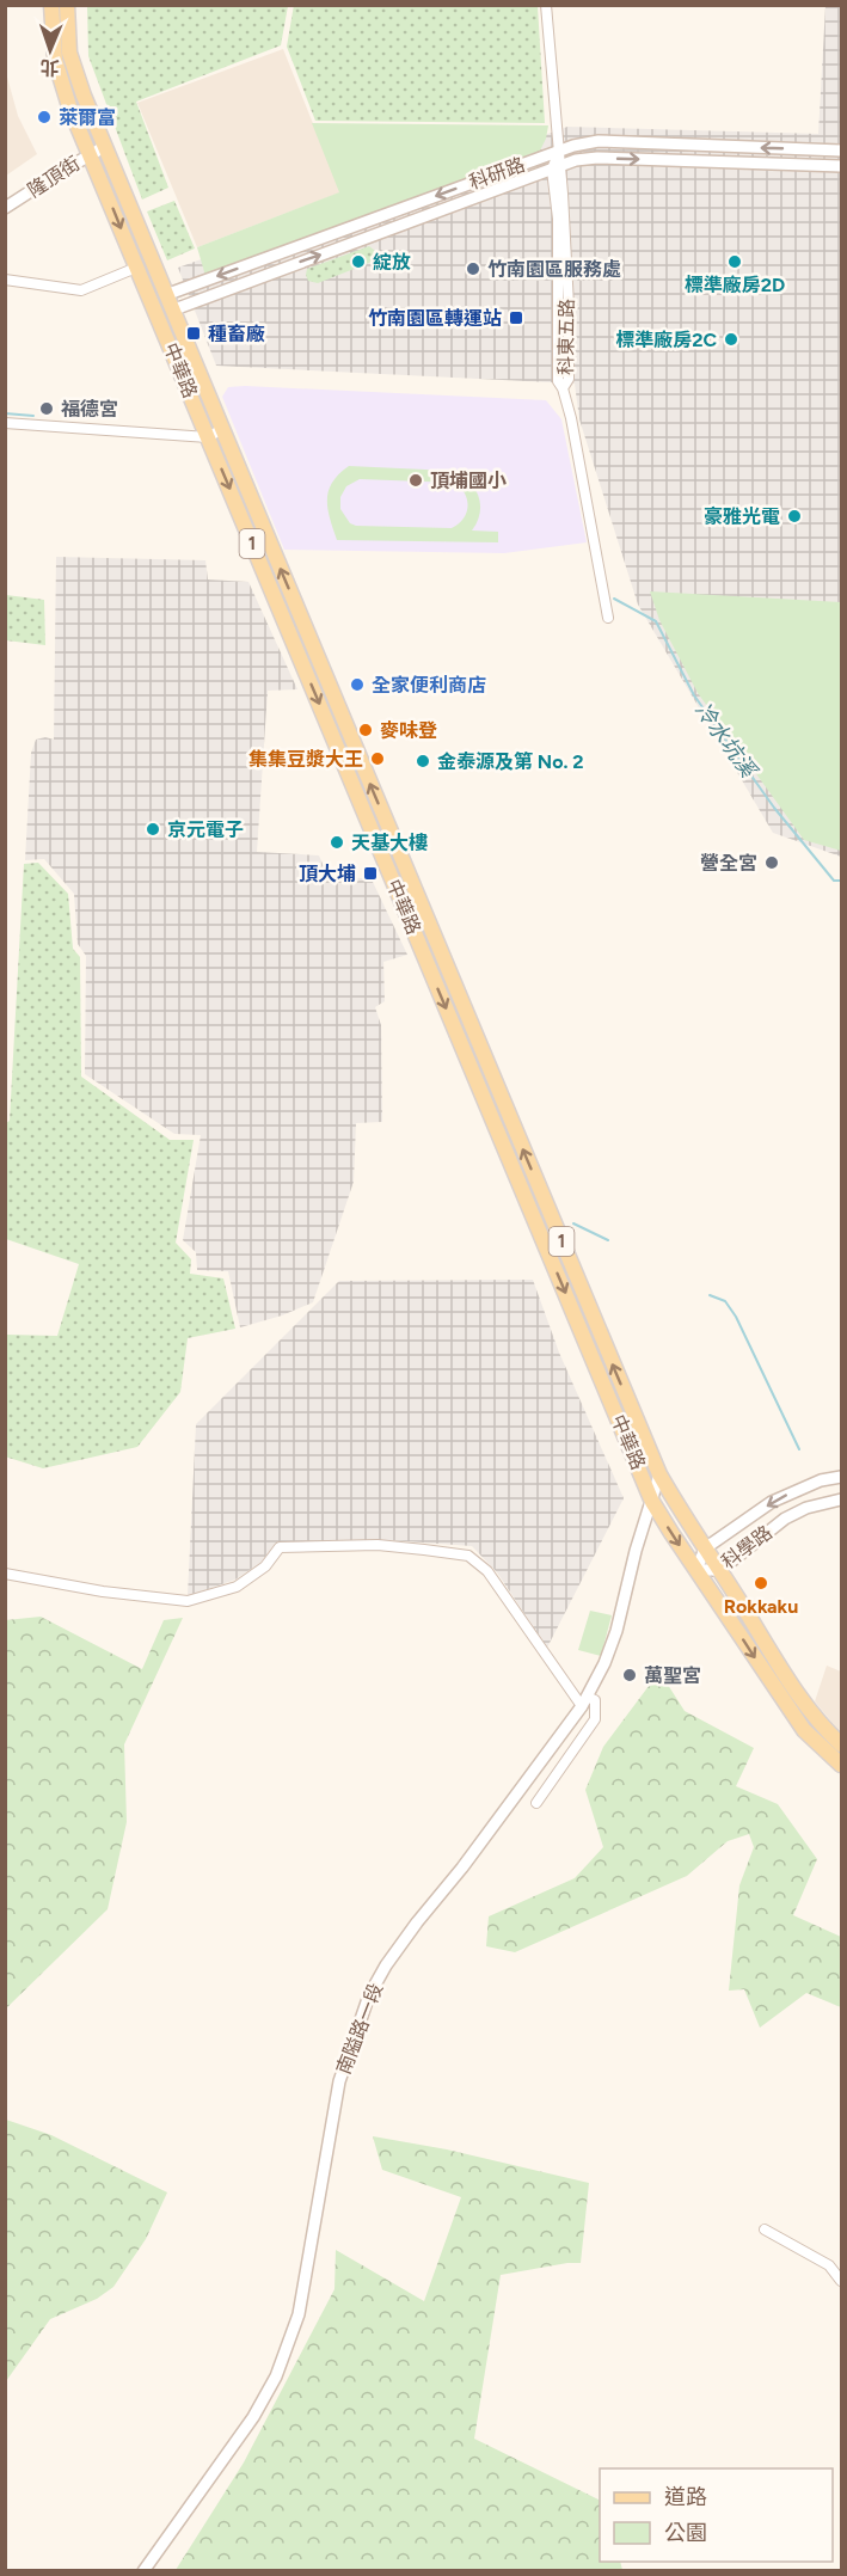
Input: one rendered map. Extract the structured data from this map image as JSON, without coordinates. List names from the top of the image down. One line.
{"streets":{"main road":["中華路","1"],"street":["科研路","隆頂街","科東五路","科學路","南隘路一段"]},"crossings":[["科研路","科東五路"],["科研路","中華路"],["隆頂街","中華路"],["中華路","科學路"],["中華路","南隘路一段"]],"water":["冷水坑溪"],"places":{"other":["萊爾富","綻放","標準廠房2D","竹南園區服務處","標準廠房2C","福德宮","頂埔國小","豪雅光電","全家便利商店","麥味登","集集豆漿大王","金泰源及第 No. 2","京元電子","天基大樓","營全宮","Rokkaku","萬聖宮"],"transit":["竹南園區轉運站","種畜廠","頂大埔"]},"legend":["道路","公園"],"north":"bottom"}
